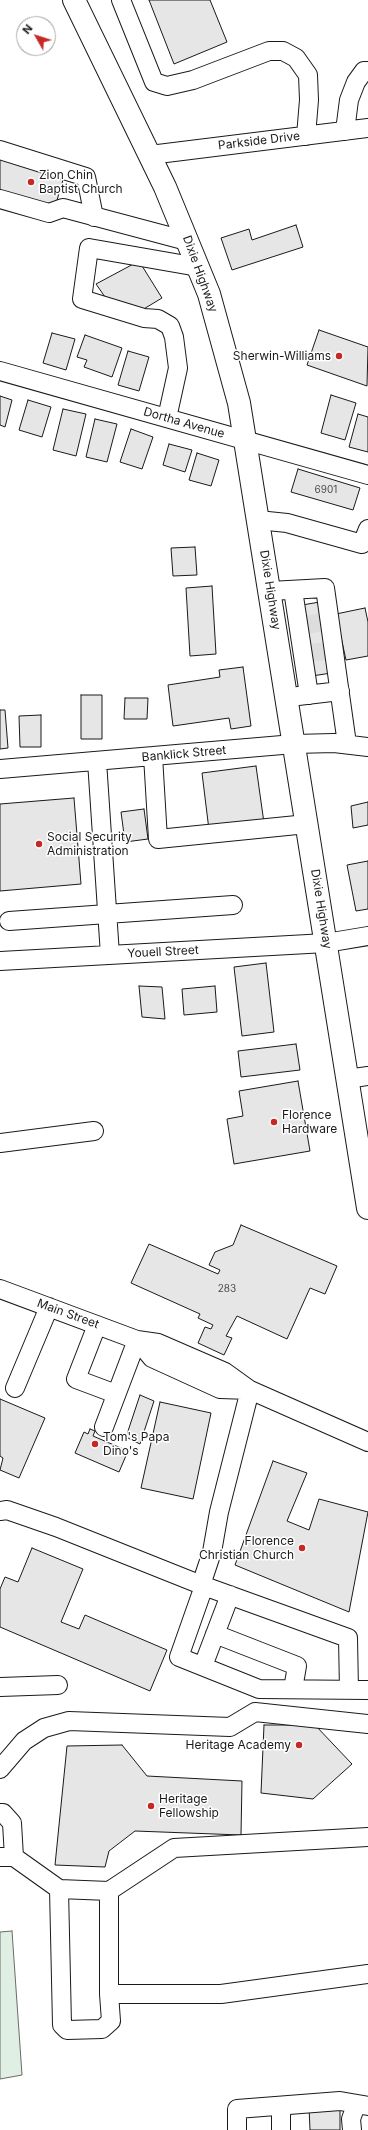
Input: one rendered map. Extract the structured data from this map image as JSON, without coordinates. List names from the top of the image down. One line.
{"streets":{"main road":["Dixie Highway"],"street":["Parkside Drive","Dortha Avenue","Banklick Street","Youell Street","Main Street"]},"crossings":[["Parkside Drive","Dixie Highway"],["Dixie Highway","Dortha Avenue"],["Dixie Highway","Banklick Street"],["Dixie Highway","Youell Street"]],"places":["Zion Chin Baptist Church","Sherwin-Williams","Social Security Administration","Florence Hardware","Tom's Papa Dino's","Florence Christian Church","Heritage Academy","Heritage Fellowship"],"house_numbers":["6901","283"],"north":"top left"}
